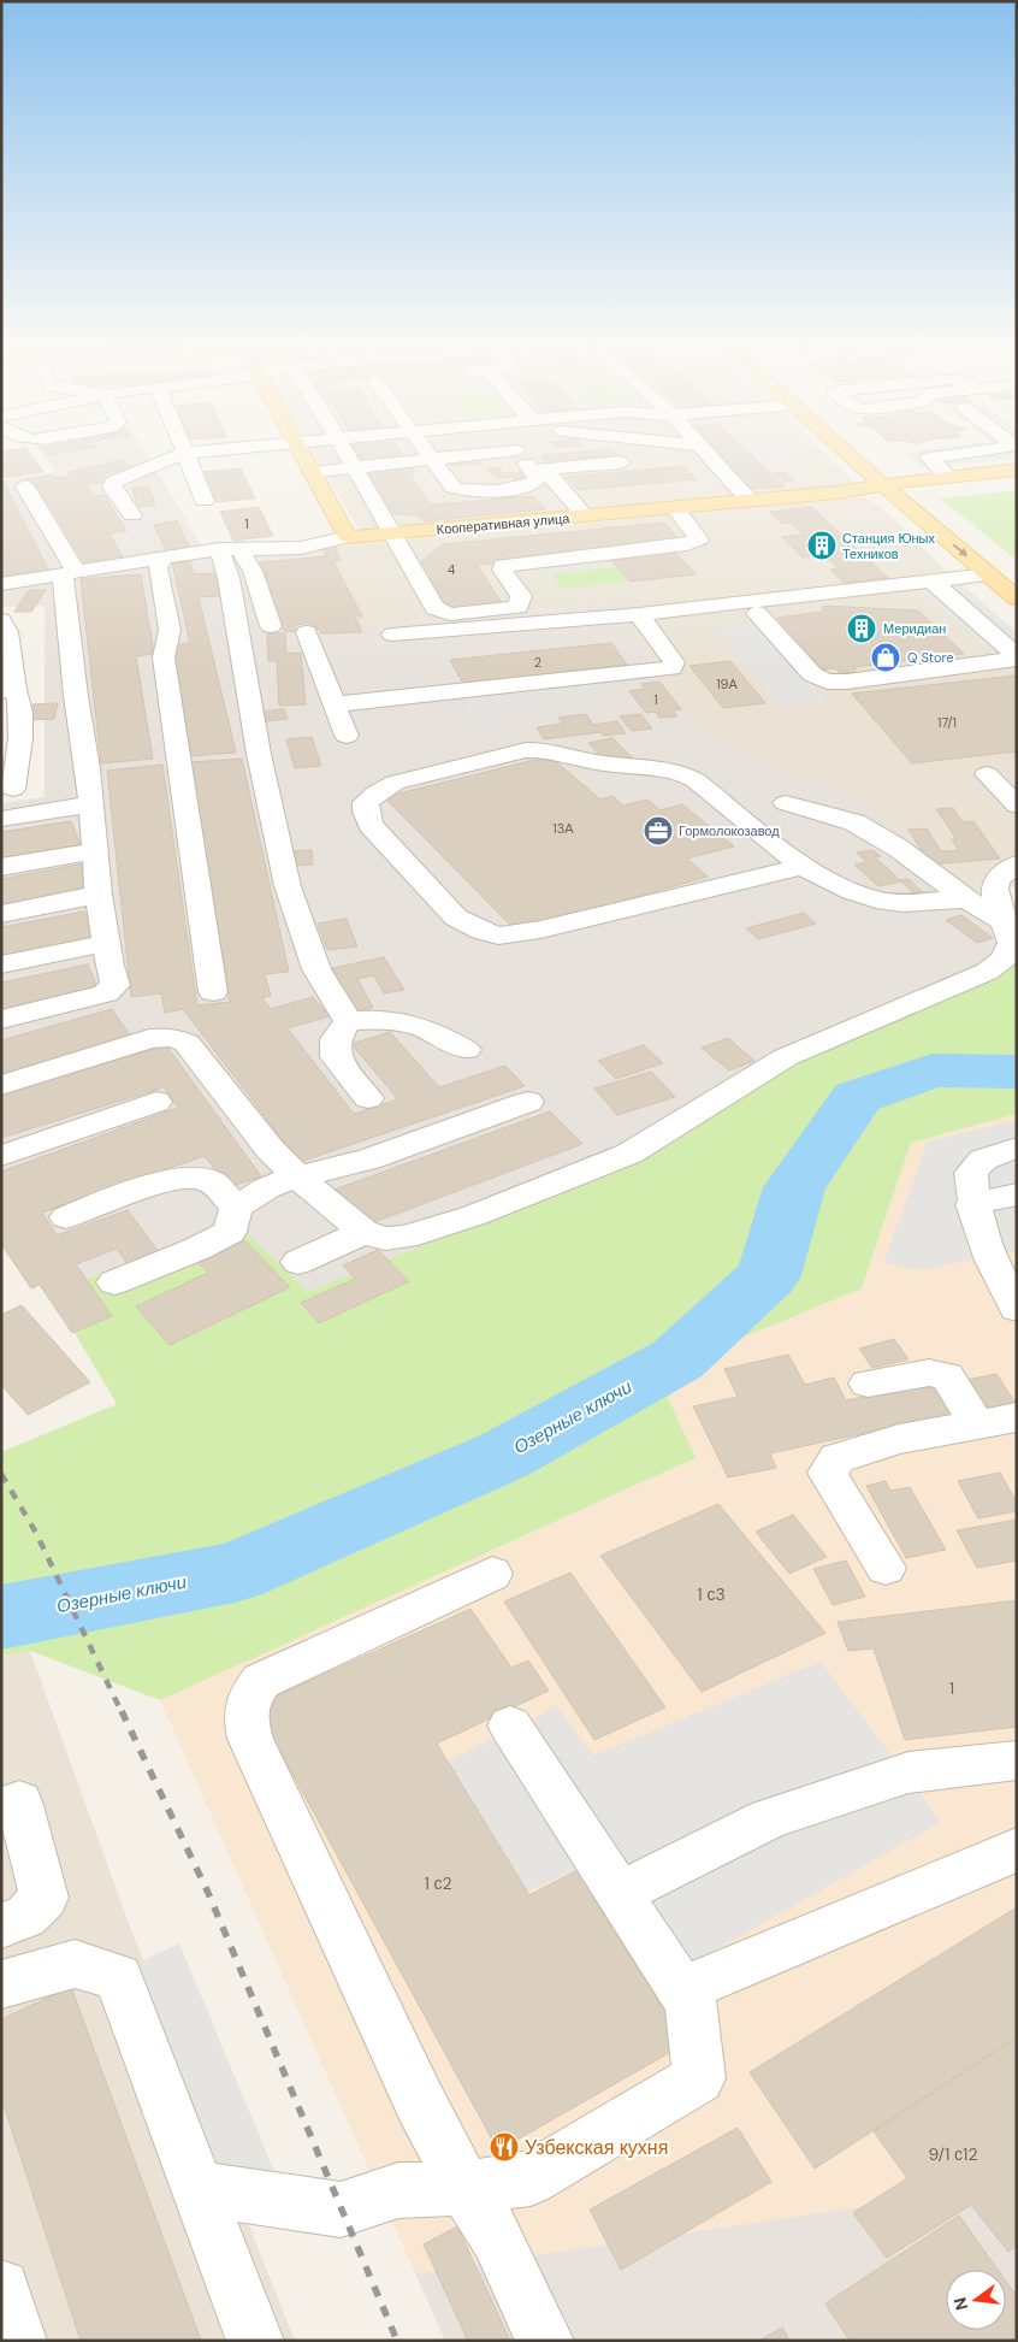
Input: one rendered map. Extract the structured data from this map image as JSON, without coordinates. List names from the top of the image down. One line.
{"streets":{"main road":["Кооперативная улица"]},"water":["Озерные ключи"],"places":{"building":["Станция Юных Техников","Меридиан"],"shop":["Q Store"],"office":["Гормолокозавод"],"restaurant":["Узбекская кухня"]},"house_numbers":["1","4","2","19А","1","17/1","13А","1 с3","1","1 с2","9/1 с12"],"north":"left"}
